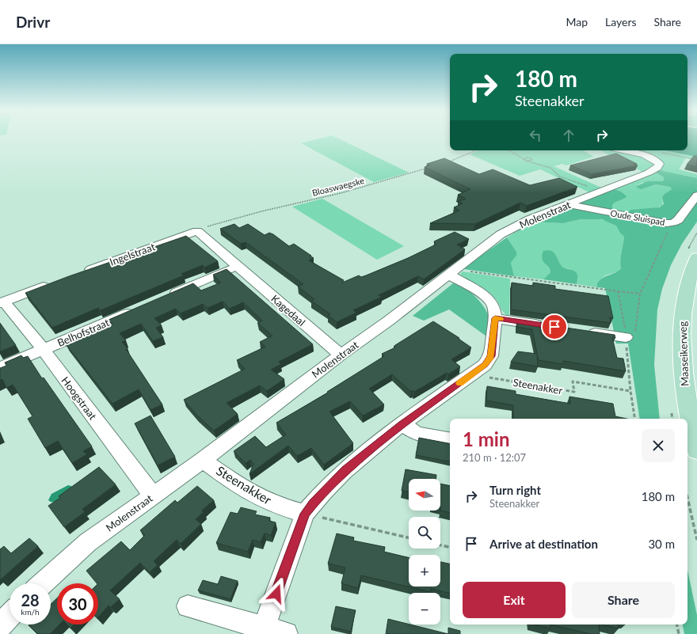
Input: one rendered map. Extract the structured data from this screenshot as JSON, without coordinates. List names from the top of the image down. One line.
{"streets":{"main road":["Maaseikerweg"],"street":["Molenstraat","Oude Sluispad","Ingelstraat","Kagedaal","Belhofstraat","Steenakker","Hoogstraat"],"path":["Bloaswaegske"]},"crossings":[["Bloaswaegske","Ingelstraat"],["Molenstraat","Oude Sluispad"],["Molenstraat","Kagedaal"],["Molenstraat","Steenakker"],["Molenstraat","Hoogstraat"],["Belhofstraat","Hoogstraat"]],"north":"left","page":{"header":"Drivr","nav":["Map","Layers","Share"],"turn":["180 m","Steenakker"],"heading":["1 min","210 m · 12:07"],"list":[{"name":"Turn right","note":"Steenakker","value":"180 m"},{"name":"Arrive at destination","value":"30 m"}],"map_buttons":["+","−"],"buttons":["Exit","Share"],"speed":"28 km/h","limit":"30"}}
